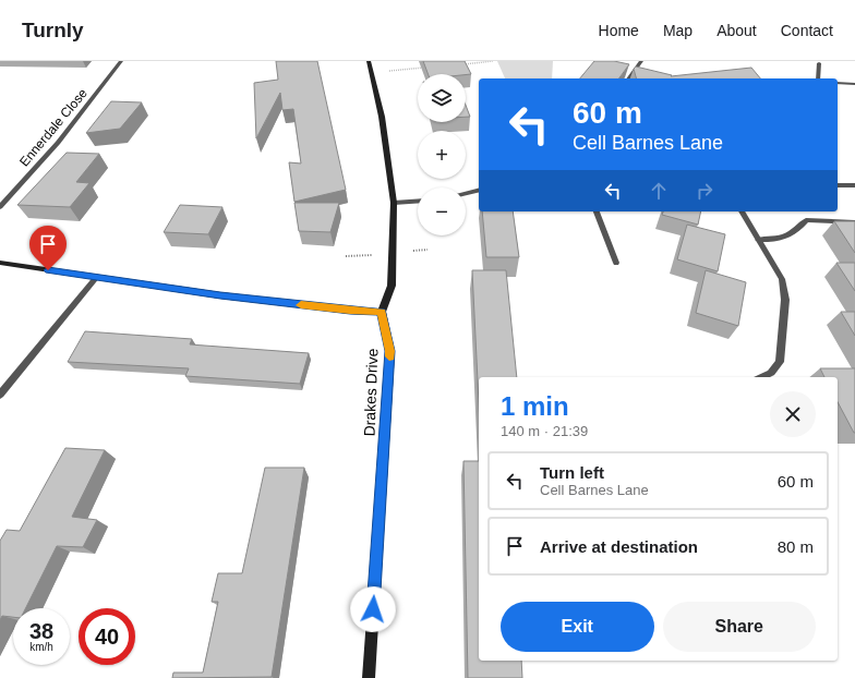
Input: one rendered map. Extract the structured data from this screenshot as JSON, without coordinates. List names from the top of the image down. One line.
{"streets":{"street":["Ennerdale Close","Drakes Drive"]},"page":{"header":"Turnly","nav":["Home","Map","About","Contact"],"map_buttons":["+","−"],"turn":["60 m","Cell Barnes Lane"],"heading":["1 min","140 m · 21:39"],"list":[{"name":"Turn left","note":"Cell Barnes Lane","value":"60 m"},{"name":"Arrive at destination","value":"80 m"}],"buttons":["Exit","Share"],"speed":"38 km/h","limit":"40"}}
